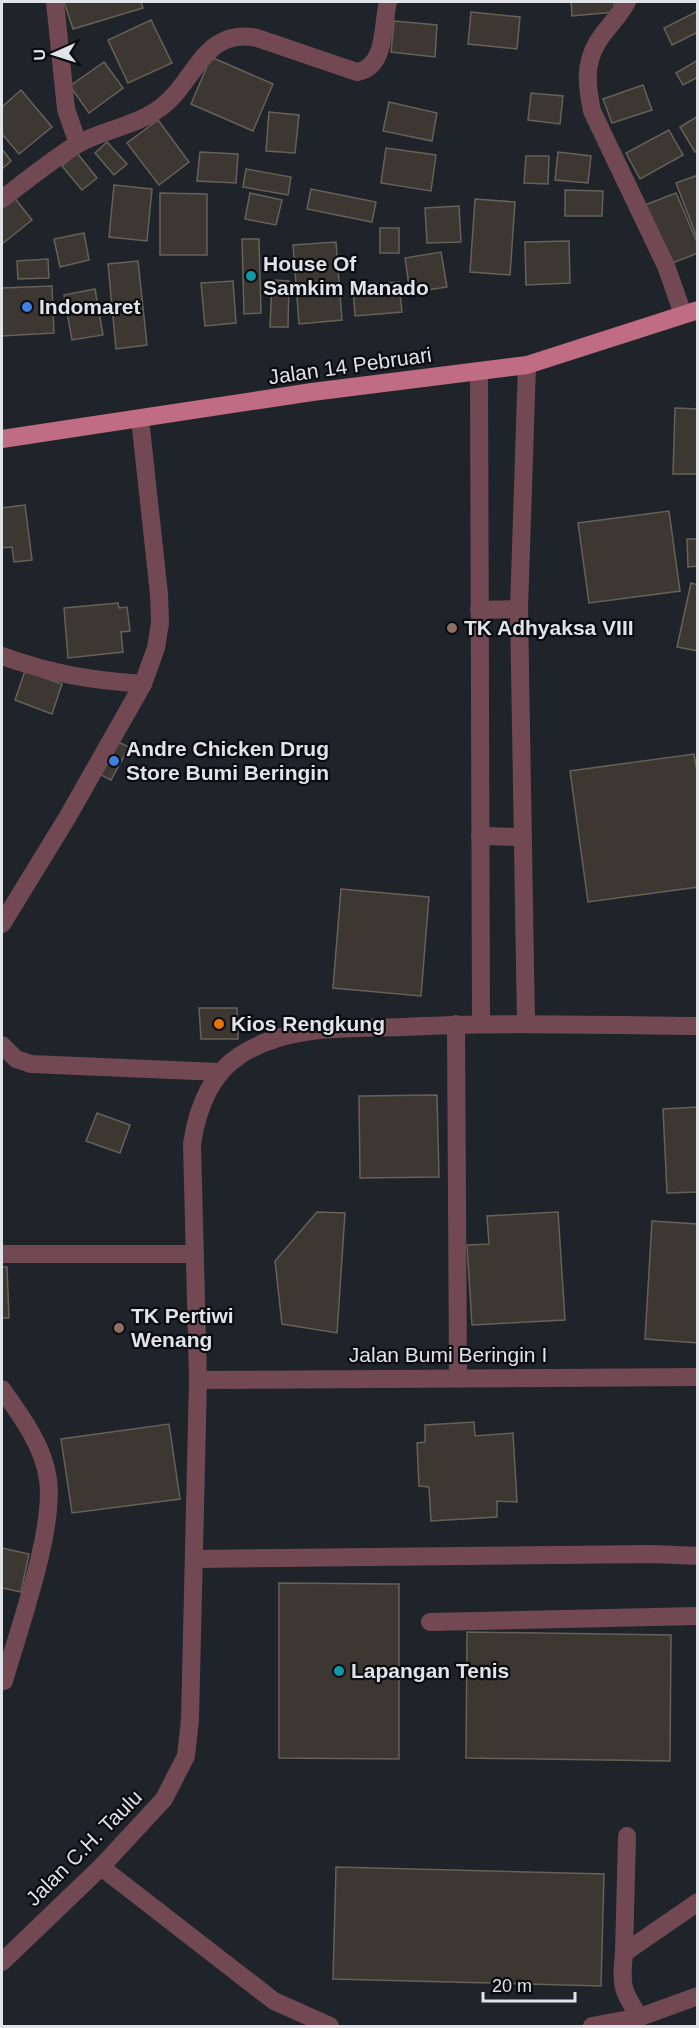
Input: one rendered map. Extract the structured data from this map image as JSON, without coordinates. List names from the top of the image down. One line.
{"streets":{"main road":["Jalan 14 Pebruari"],"street":["Jalan Bumi Beringin I","Jalan C.H. Taulu"]},"crossings":[["Jalan Bumi Beringin I","Jalan C.H. Taulu"]],"places":["House Of Samkim Manado","Indomaret","TK Adhyaksa VIII","Andre Chicken Drug Store Bumi Beringin","Kios Rengkung","TK Pertiwi Wenang","Lapangan Tenis"],"scale_bar":"20 m","north":"left"}
